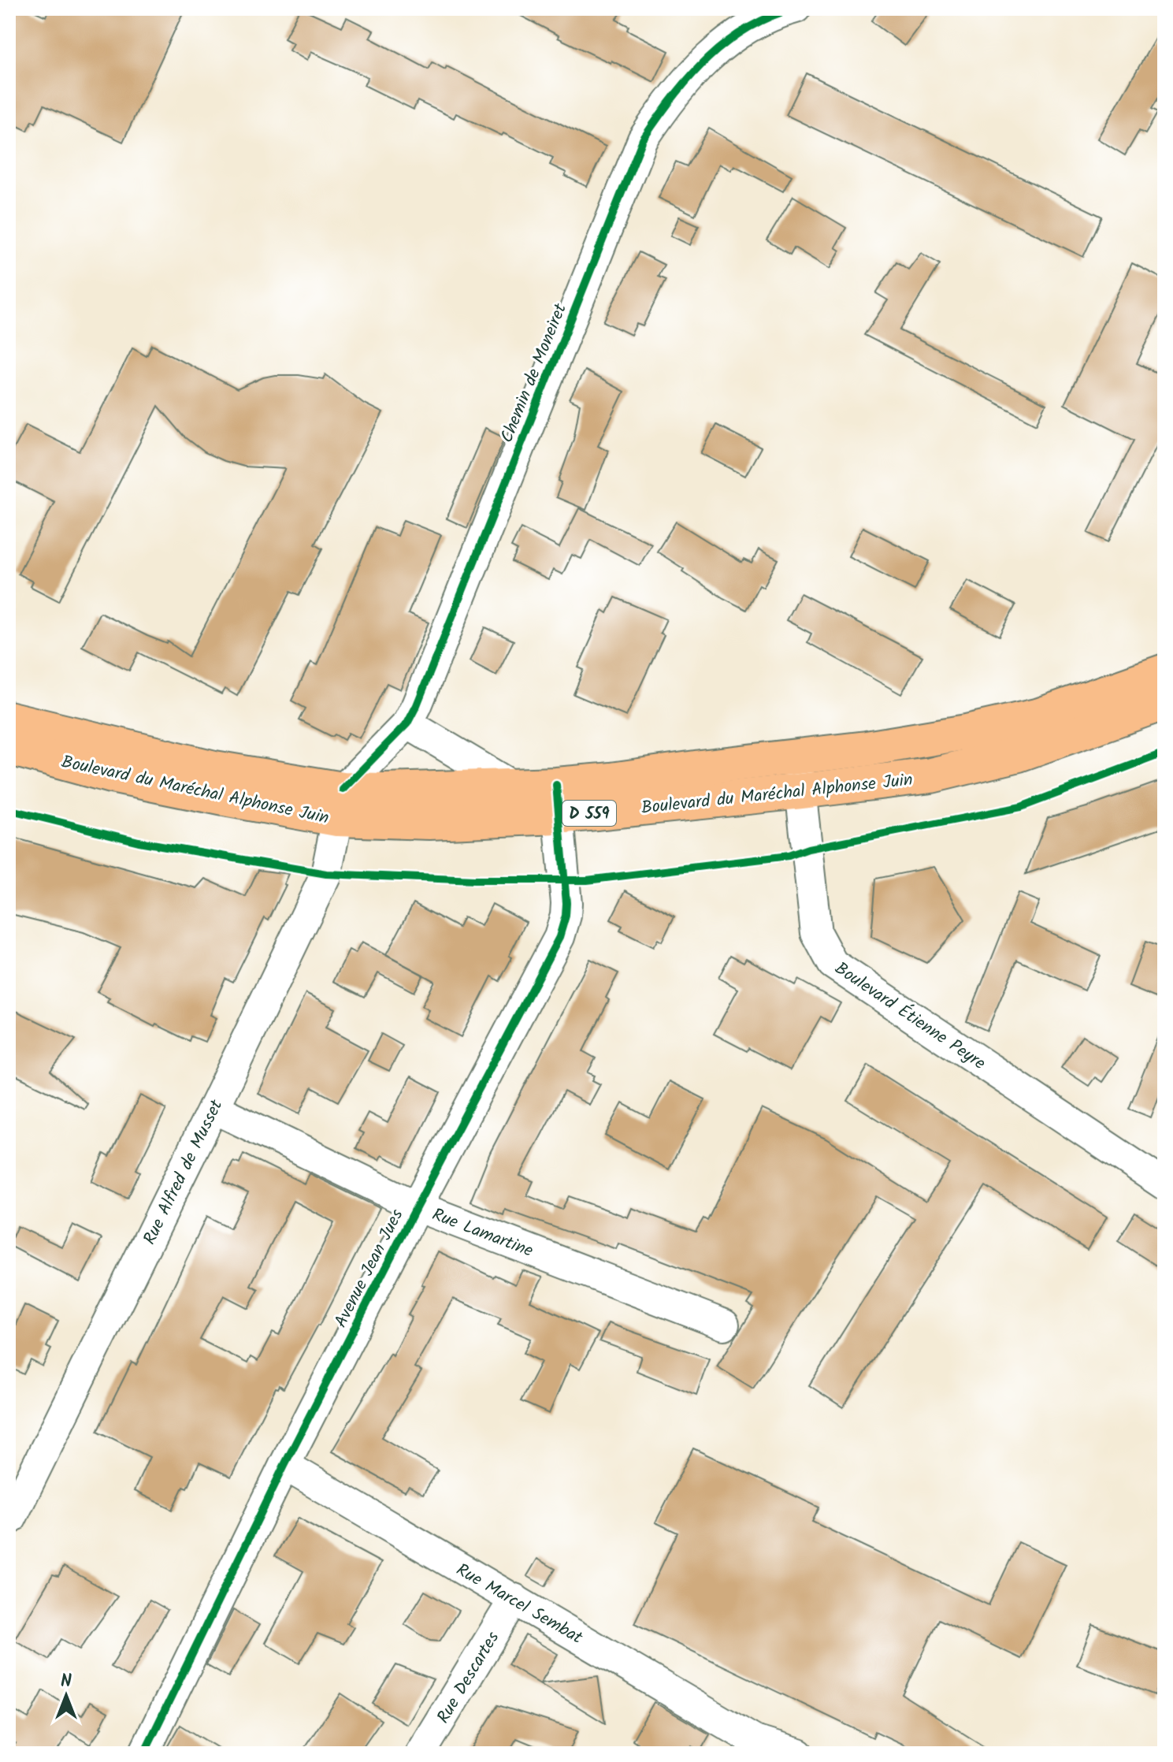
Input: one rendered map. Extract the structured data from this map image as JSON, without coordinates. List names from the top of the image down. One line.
{"streets":{"main road":["Boulevard du Maréchal Alphonse Juin","D 559"],"street":["Chemin de Moneiret","Boulevard Étienne Peyre","Rue Alfred de Musset","Rue Lamartine","Avenue Jean Jues","Rue Marcel Sembat","Rue Descartes"]},"crossings":[["Chemin de Moneiret","Boulevard du Maréchal Alphonse Juin"],["Chemin de Moneiret","Rue Alfred de Musset"],["Boulevard du Maréchal Alphonse Juin","Boulevard Étienne Peyre"],["Boulevard du Maréchal Alphonse Juin","Rue Alfred de Musset"],["Boulevard du Maréchal Alphonse Juin","Avenue Jean Jues"],["Rue Alfred de Musset","Rue Lamartine"],["Rue Lamartine","Avenue Jean Jues"],["Avenue Jean Jues","Rue Marcel Sembat"],["Rue Marcel Sembat","Rue Descartes"]],"north":"top"}
